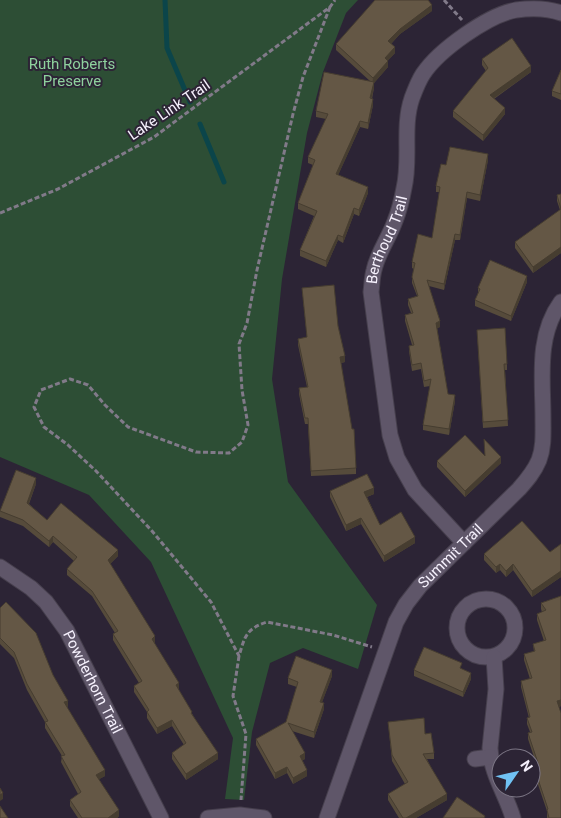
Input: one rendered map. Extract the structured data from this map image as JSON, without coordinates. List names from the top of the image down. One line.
{"streets":{"street":["Berthoud Trail","Summit Trail","Powderhorn Trail"],"path":["Lake Link Trail"]},"crossings":[["Berthoud Trail","Summit Trail"]],"parks":["Ruth Roberts Preserve"],"north":"top right"}
